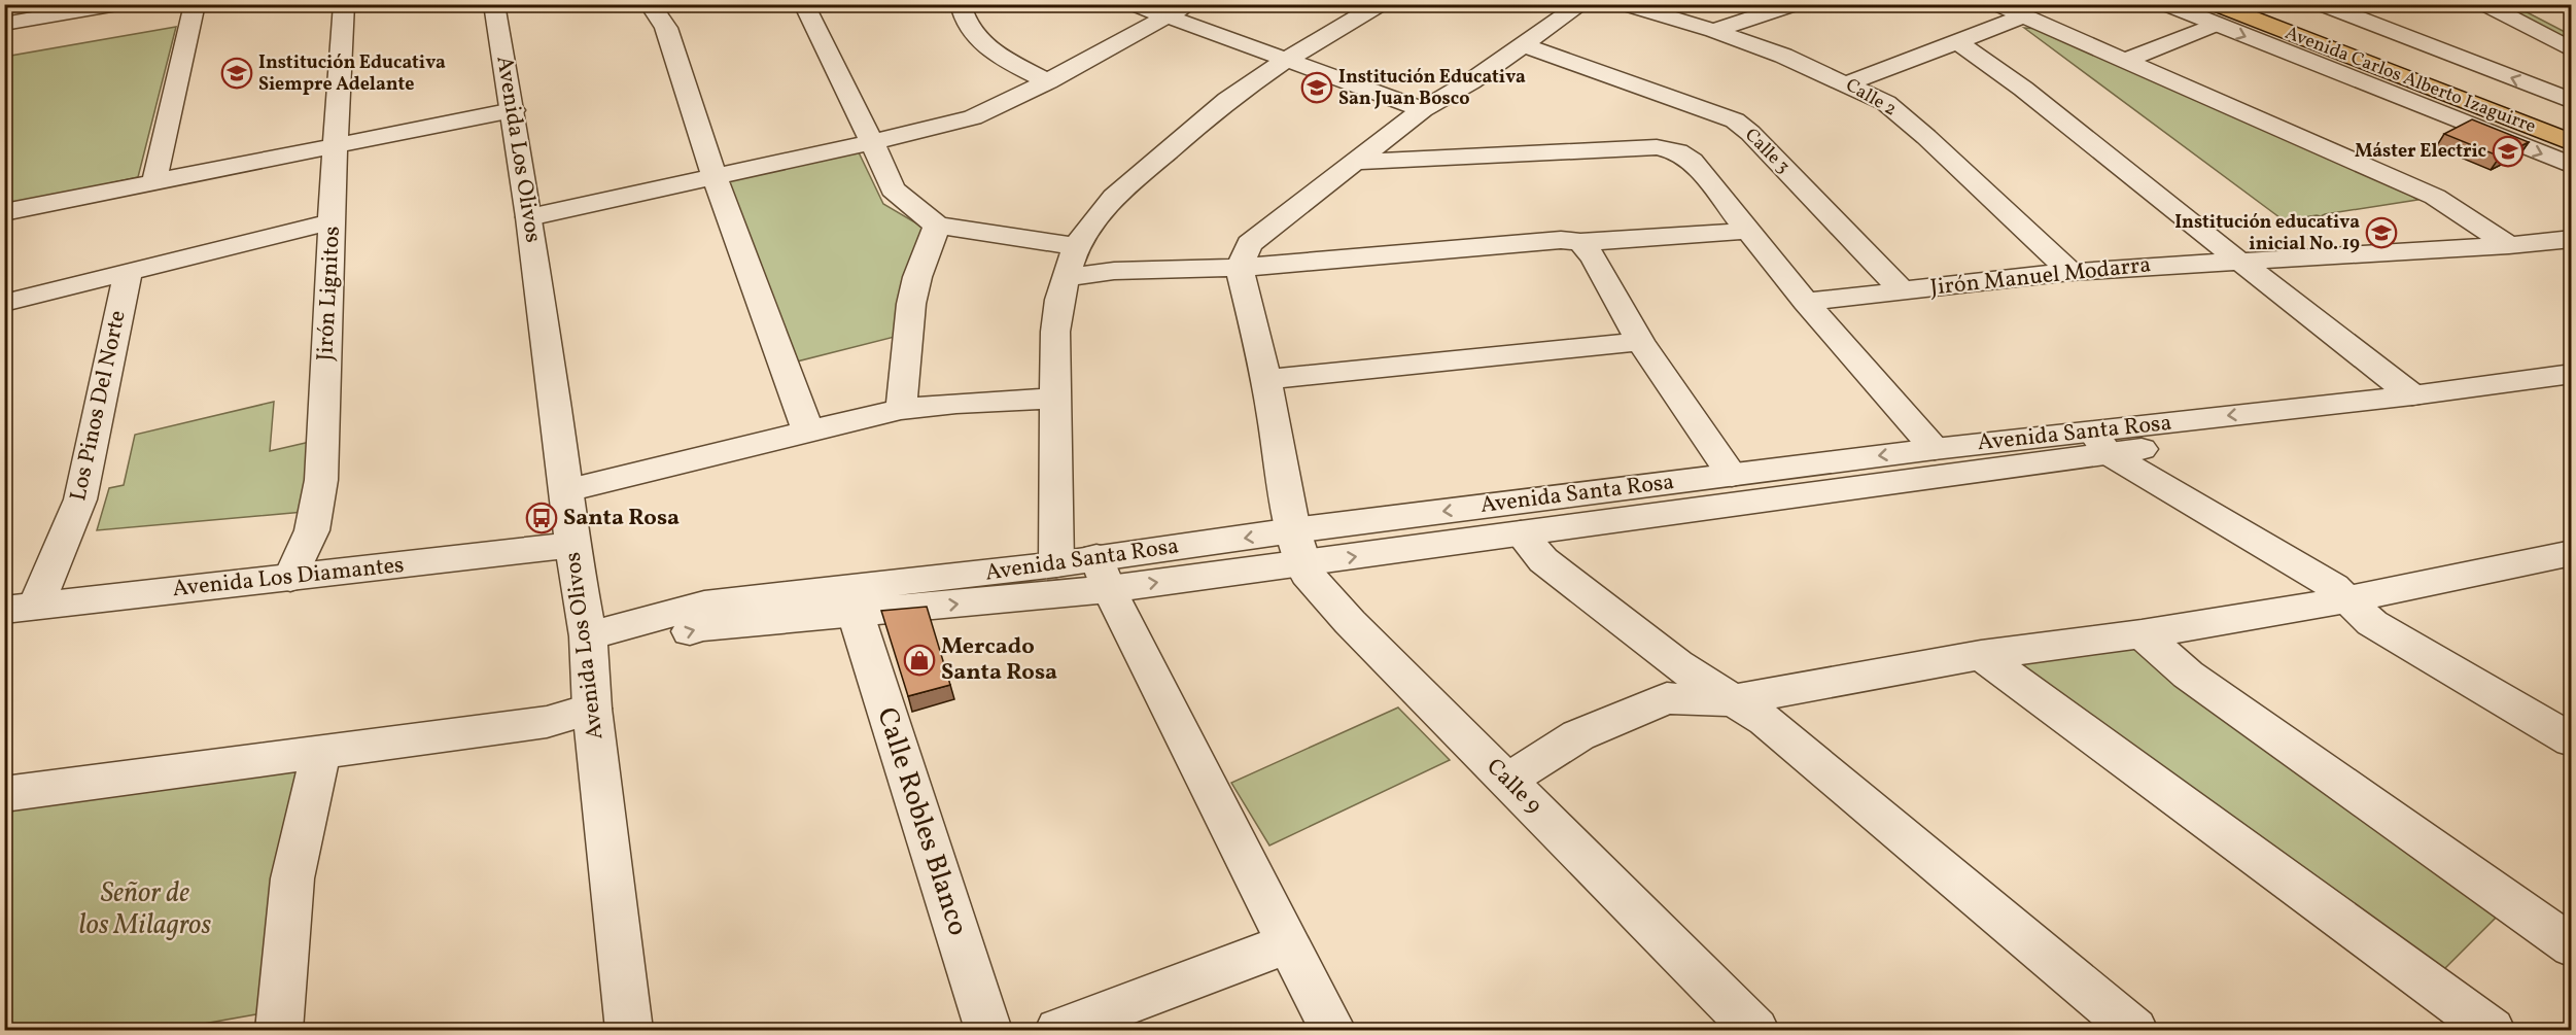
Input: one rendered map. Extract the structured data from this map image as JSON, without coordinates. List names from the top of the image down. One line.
{"streets":{"main road":["Avenida Carlos Alberto Izaguirre"],"street":["Calle 2","Avenida Los Olivos","Calle 3","Jirón Manuel Modarra","Jirón Lignitos","Los Pinos Del Norte","Avenida Santa Rosa","Avenida Los Diamantes","Calle 9","Calle Robles Blanco"]},"crossings":[["Calle 2","Jirón Manuel Modarra"],["Avenida Los Olivos","Avenida Santa Rosa"],["Avenida Los Olivos","Avenida Los Diamantes"],["Calle 3","Jirón Manuel Modarra"],["Jirón Lignitos","Avenida Los Diamantes"],["Los Pinos Del Norte","Avenida Los Diamantes"],["Avenida Santa Rosa","Calle 9"],["Avenida Santa Rosa","Calle Robles Blanco"]],"parks":["Señor de los Milagros"],"places":{"school or university":["Institución Educativa Siempre Adelante","Institución Educativa San Juan Bosco","Máster Electric","Institución educativa inicial No. 19"],"bus stop":["Santa Rosa"],"shop":["Mercado Santa Rosa"]}}
